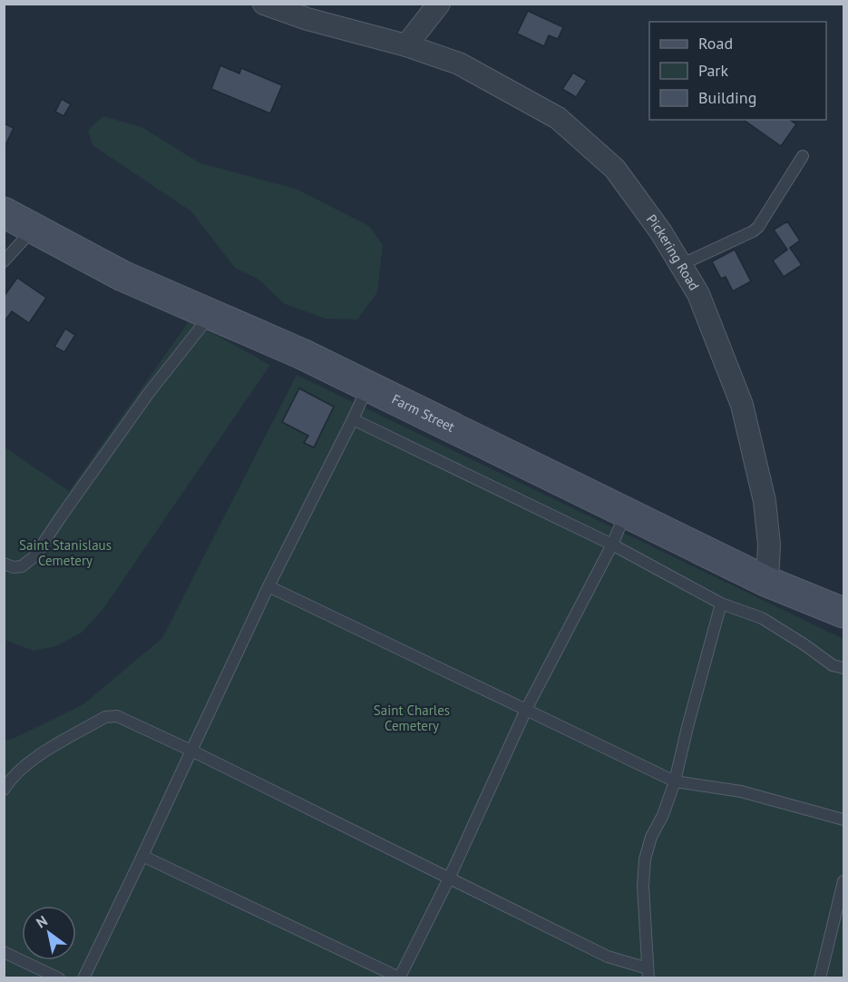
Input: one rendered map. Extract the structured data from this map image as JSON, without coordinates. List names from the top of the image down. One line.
{"streets":{"street":["Pickering Road","Farm Street"]},"crossings":[["Pickering Road","Farm Street"]],"parks":["Saint Stanislaus Cemetery","Saint Charles Cemetery"],"legend":["Road","Park","Building"],"north":"top left"}
